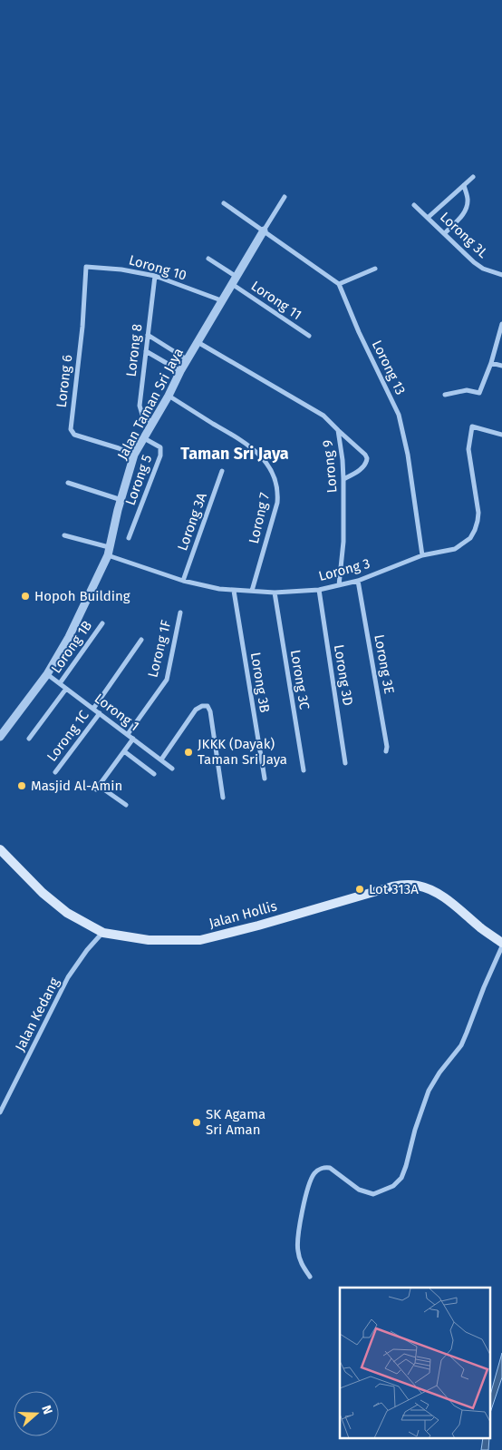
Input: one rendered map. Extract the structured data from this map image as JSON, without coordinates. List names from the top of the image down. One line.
{"streets":{"main road":["Jalan Hollis"],"street":["Lorong 3L","Lorong 10","Lorong 11","Lorong 8","Lorong 13","Lorong 6","Jalan Taman Sri Jaya","Lorong 9","Lorong 5","Lorong 7","Lorong 3A","Lorong 3","Lorong 1B","Lorong 1F","Lorong 3E","Lorong 3D","Lorong 3C","Lorong 3B","Lorong 1","Lorong 1C","Jalan Kedang"]},"crossings":[["Lorong 10","Lorong 8"],["Lorong 10","Lorong 6"],["Lorong 10","Jalan Taman Sri Jaya"],["Lorong 11","Jalan Taman Sri Jaya"],["Lorong 8","Jalan Taman Sri Jaya"],["Lorong 13","Lorong 3"],["Lorong 6","Jalan Taman Sri Jaya"],["Jalan Taman Sri Jaya","Lorong 9"],["Jalan Taman Sri Jaya","Lorong 5"],["Jalan Taman Sri Jaya","Lorong 7"],["Jalan Taman Sri Jaya","Lorong 3"],["Jalan Taman Sri Jaya","Lorong 1"],["Lorong 9","Lorong 3"],["Lorong 7","Lorong 3"],["Lorong 3A","Lorong 3"],["Lorong 3","Lorong 3E"],["Lorong 3","Lorong 3D"],["Lorong 3","Lorong 3C"],["Lorong 3","Lorong 3B"],["Lorong 1B","Lorong 1"],["Lorong 1F","Lorong 1"],["Lorong 1","Lorong 1C"],["Jalan Hollis","Jalan Kedang"]],"districts":["Taman Sri Jaya"],"places":["Hopoh Building","JKKK (Dayak) Taman Sri Jaya","Masjid Al-Amin","Lot 313A","SK Agama Sri Aman"],"north":"right"}
